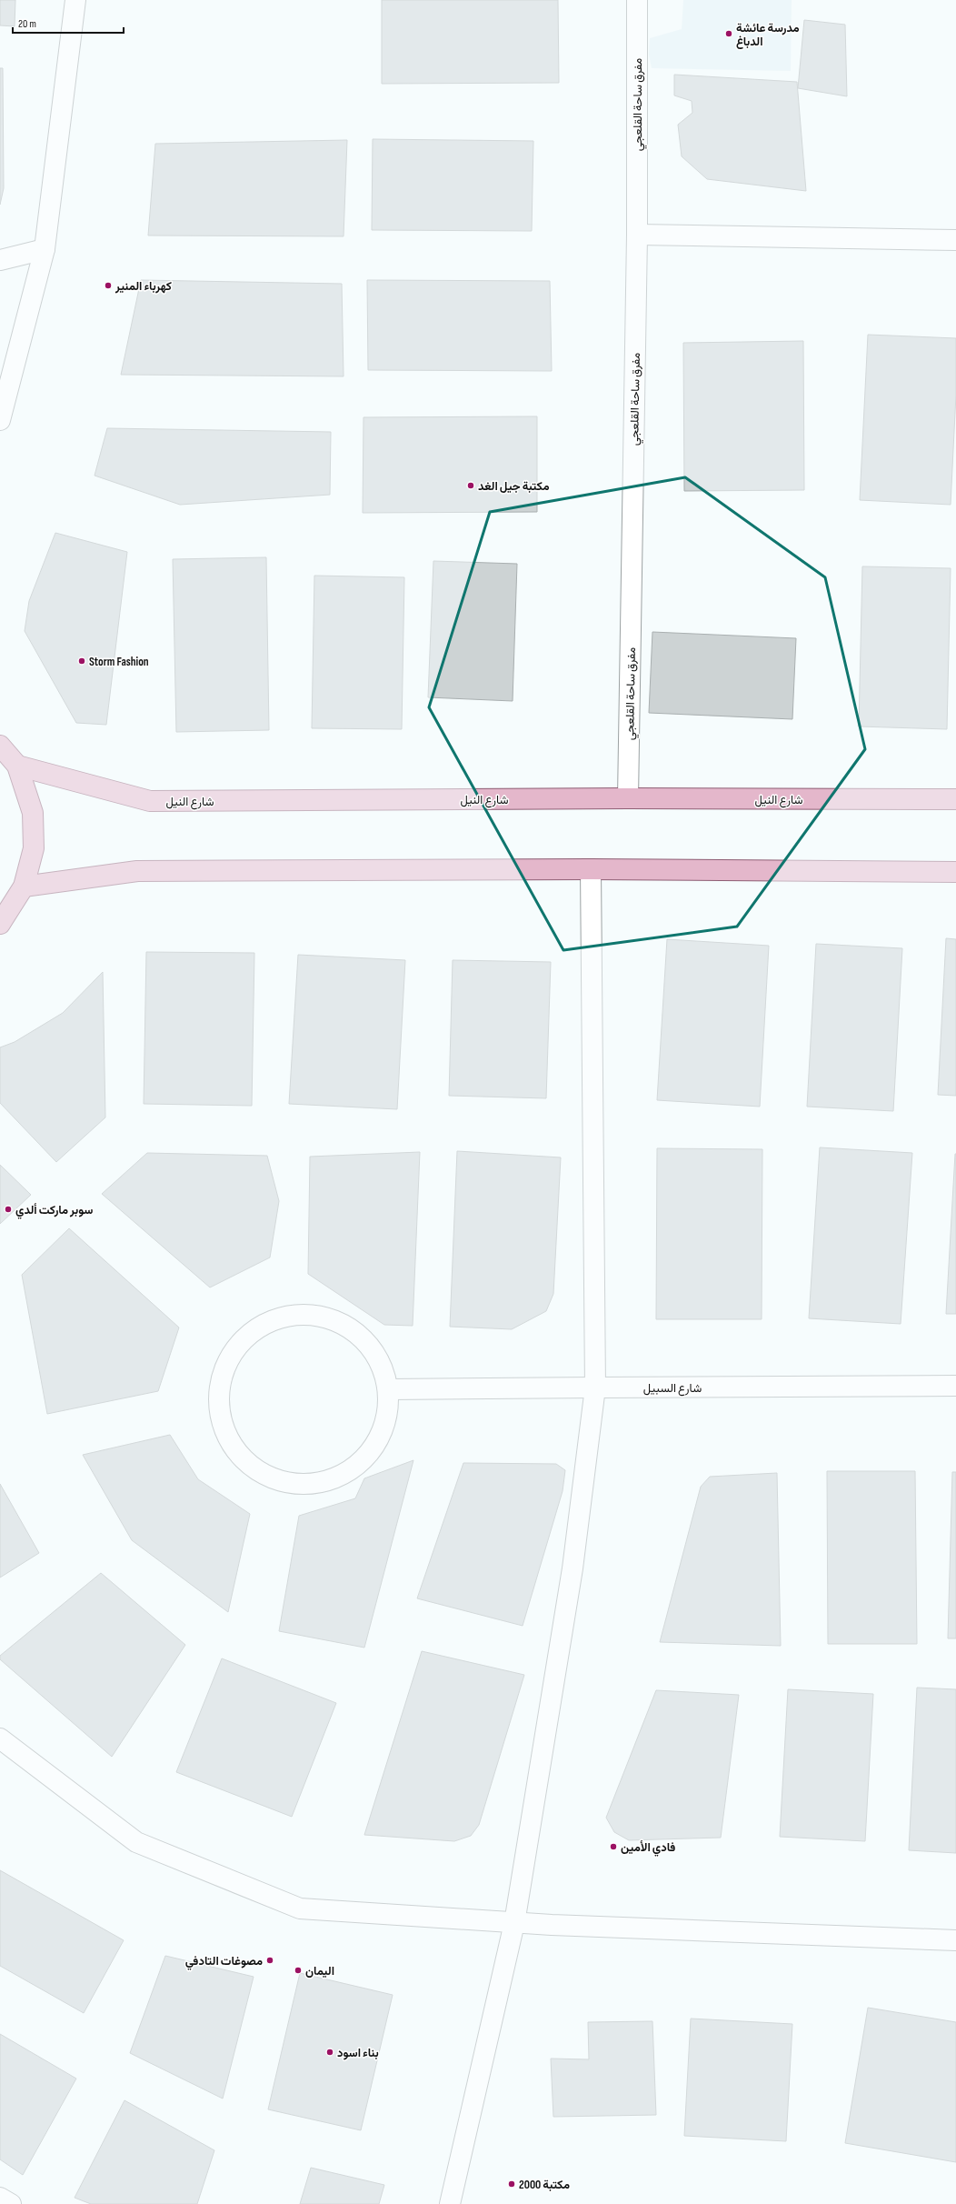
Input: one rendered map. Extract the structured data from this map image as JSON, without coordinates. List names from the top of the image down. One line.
{"streets":{"main road":["شارع النيل"],"street":["مفرق ساحة القلعجي","شارع السبيل"]},"crossings":[["مفرق ساحة القلعجي","شارع النيل"]],"places":["مدرسة عائشة الدباغ","كهرباء المنير","مكتبة جيل الغد","Storm Fashion","سوبر ماركت ألدي","فادي الأمين","مصوغات التادفي","اليمان","بناء اسود","مكتبة 2000"],"scale_bar":"20 m"}
